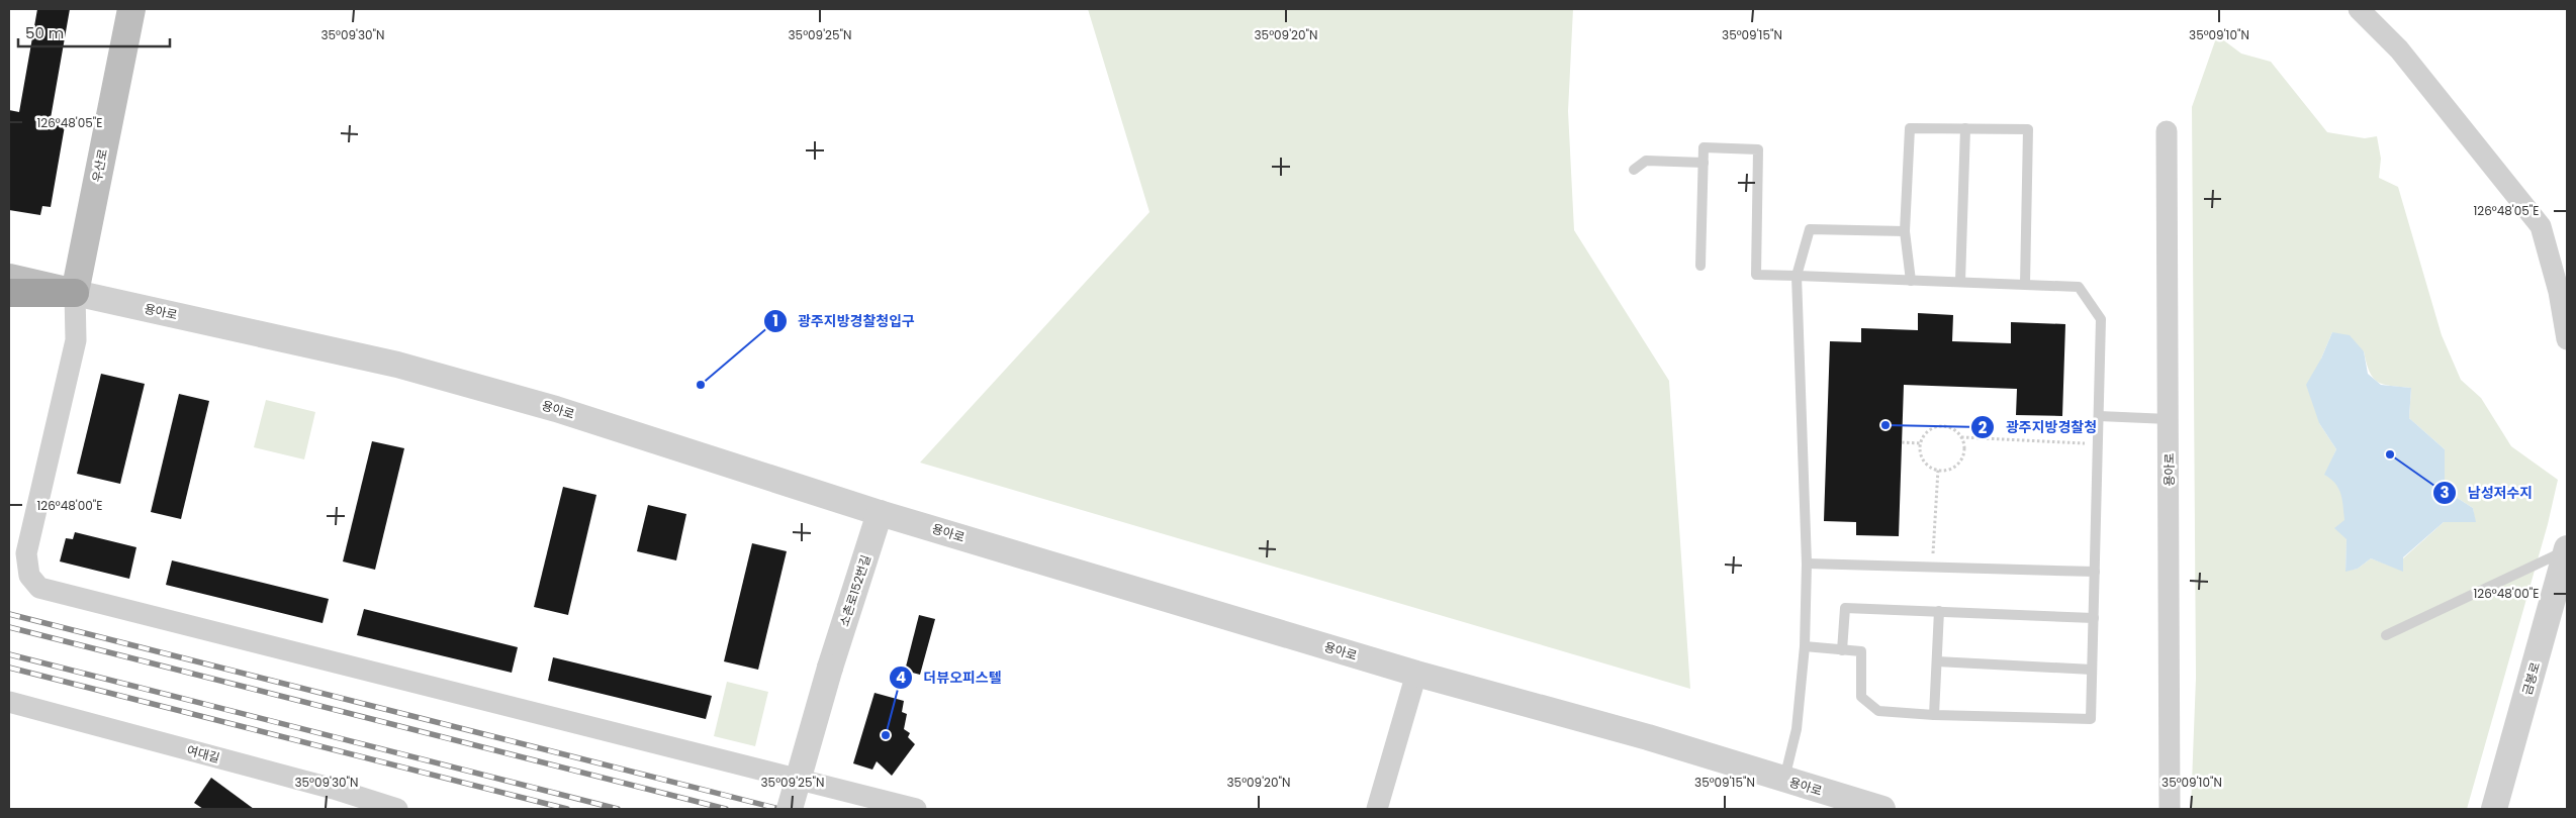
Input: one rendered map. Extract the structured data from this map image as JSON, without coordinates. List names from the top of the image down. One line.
{"streets":{"main road":["우산로","용아로"],"street":["소촌로152번길","금봉로","여대길"]},"crossings":[["우산로","용아로"],["용아로","소촌로152번길"]],"places":["광주지방경찰청입구","광주지방경찰청","남성저수지","더뷰오피스텔"],"scale_bar":"50 m","coordinates":["35°09'30\"N","35°09'25\"N","35°09'20\"N","35°09'15\"N","35°09'10\"N","126°48'05\"E","126°48'00\"E"]}
